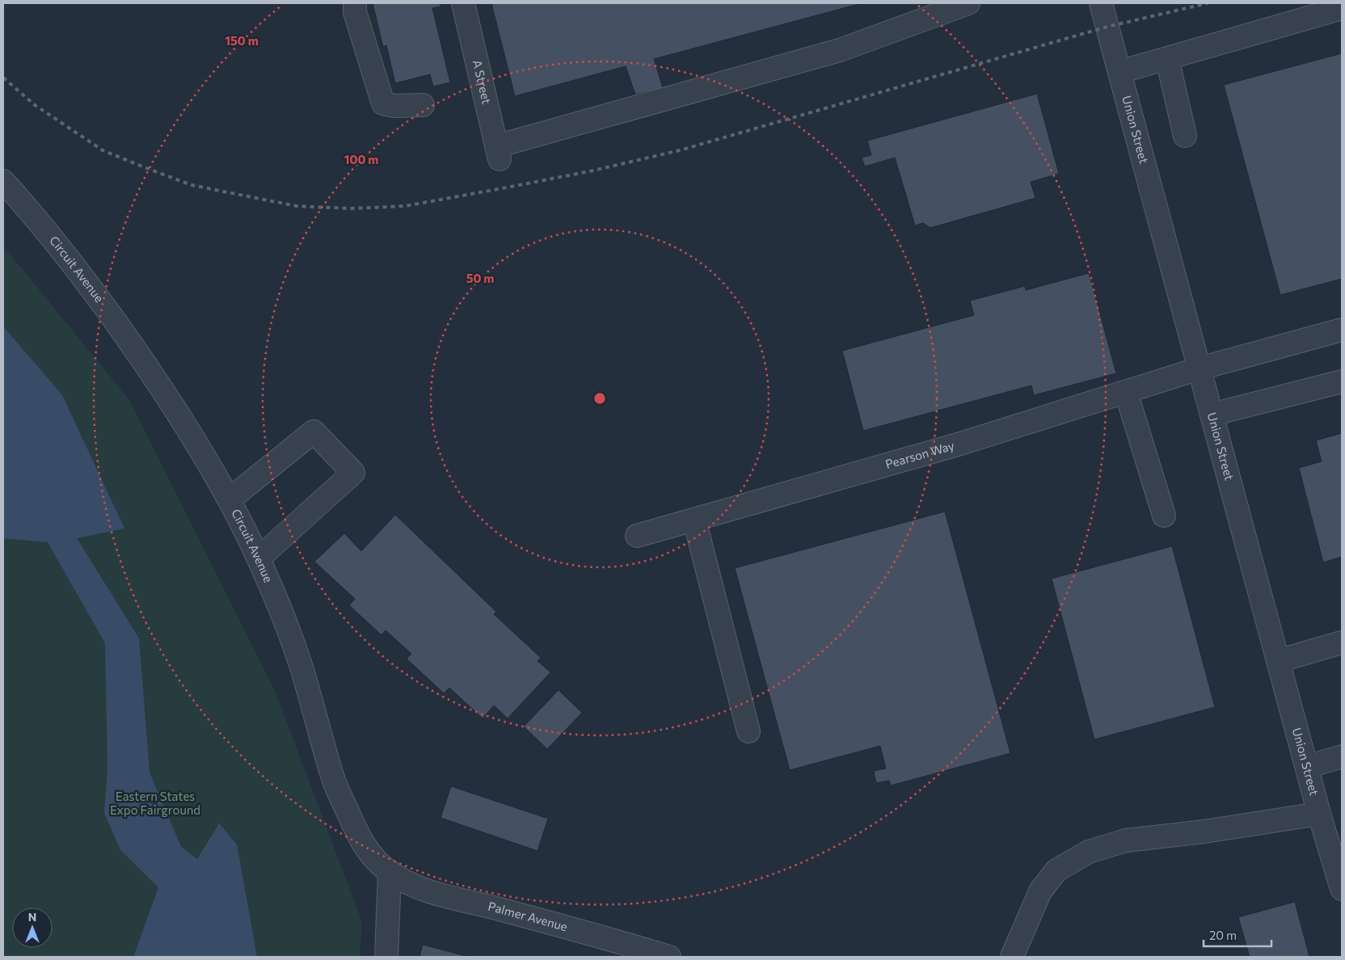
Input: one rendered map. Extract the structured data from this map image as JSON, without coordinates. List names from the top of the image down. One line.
{"streets":{"street":["A Street","Union Street","Circuit Avenue","Pearson Way","Palmer Avenue"]},"crossings":[["Union Street","Pearson Way"],["Circuit Avenue","Palmer Avenue"]],"parks":["Eastern States Expo Fairground"],"scale_bar":"20 m","north":"top","rings":["150 m","100 m","50 m"]}
